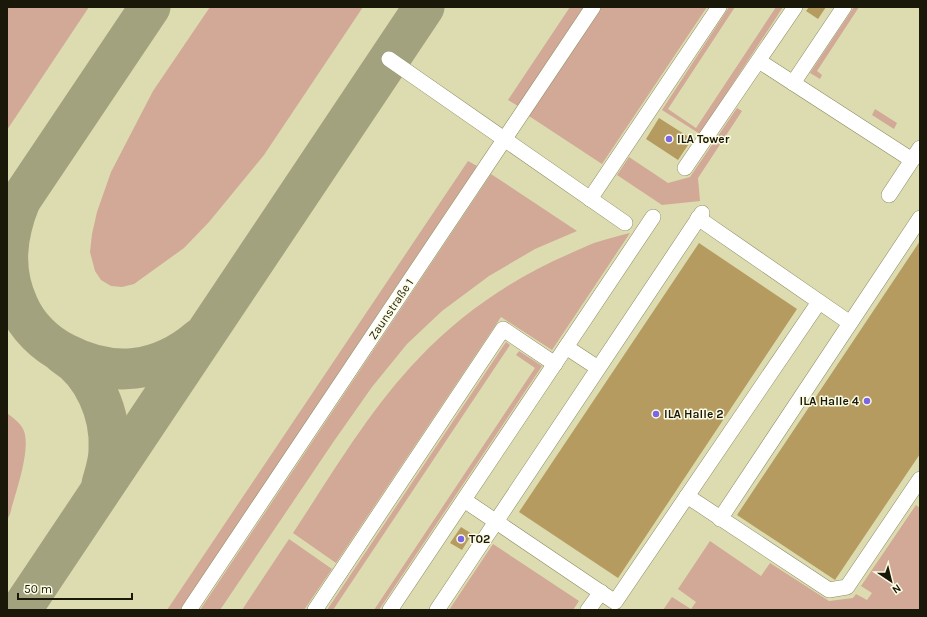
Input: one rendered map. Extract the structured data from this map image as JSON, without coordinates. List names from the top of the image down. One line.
{"streets":{"lane":["Zaunstraße 1"]},"places":["ILA Tower","ILA Halle 4","ILA Halle 2","T02"],"scale_bar":"50 m","north":"bottom right"}
